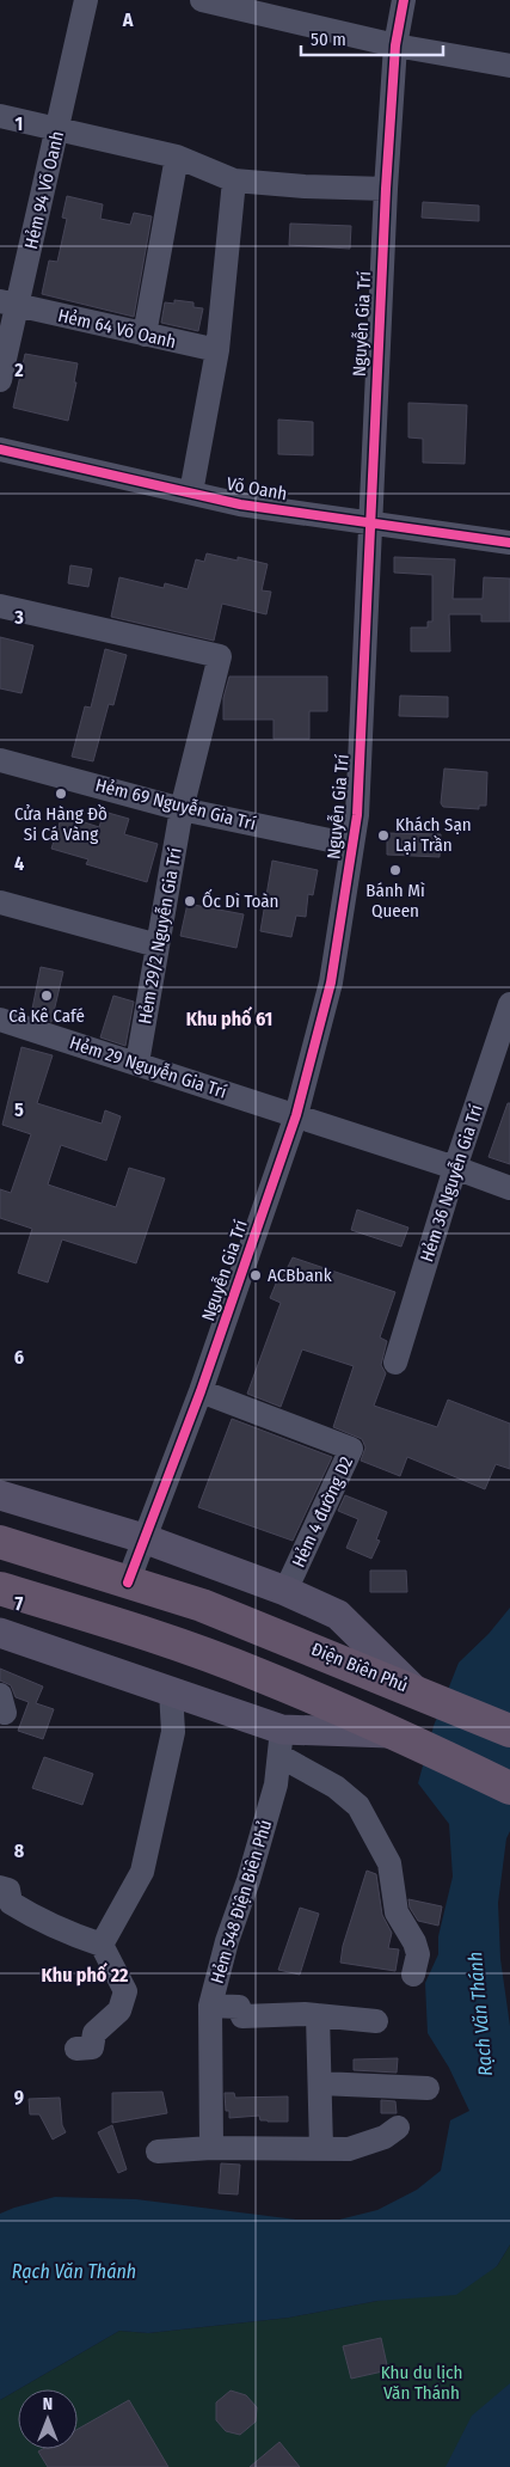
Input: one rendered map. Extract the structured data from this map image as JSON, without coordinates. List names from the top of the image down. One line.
{"streets":{"highway":["Điện Biên Phủ"],"street":["Hẻm 94 Võ Oanh","Nguyễn Gia Trí","Hẻm 64 Võ Oanh","Võ Oanh","Hẻm 69 Nguyễn Gia Trí","Hẻm 29/2 Nguyễn Gia Trí","Hẻm 29 Nguyễn Gia Trí","Hẻm 36 Nguyễn Gia Trí","Hẻm 4 đường D2","Hẻm 548 Điện Biên Phủ"]},"crossings":[["Hẻm 94 Võ Oanh","Hẻm 64 Võ Oanh"],["Nguyễn Gia Trí","Võ Oanh"],["Nguyễn Gia Trí","Hẻm 69 Nguyễn Gia Trí"],["Nguyễn Gia Trí","Hẻm 29 Nguyễn Gia Trí"],["Nguyễn Gia Trí","Hẻm 4 đường D2"],["Nguyễn Gia Trí","Điện Biên Phủ"],["Hẻm 69 Nguyễn Gia Trí","Hẻm 29/2 Nguyễn Gia Trí"],["Hẻm 29/2 Nguyễn Gia Trí","Hẻm 29 Nguyễn Gia Trí"],["Hẻm 29 Nguyễn Gia Trí","Hẻm 36 Nguyễn Gia Trí"],["Hẻm 4 đường D2","Điện Biên Phủ"]],"districts":["Khu phố 61","Khu phố 22"],"water":["Rạch Văn Thánh"],"parks":["Khu du lịch Văn Thánh"],"places":["Cửa Hàng Đồ Si Cá Vàng","Khách Sạn Lại Trần","Bánh Mì Queen","Ốc Dì Toàn","Cà Kê Café","ACBbank"],"scale_bar":"50 m","north":"top","grid":{"columns":["A"],"rows":["1","2","3","4","5","6","7","8","9"]}}
